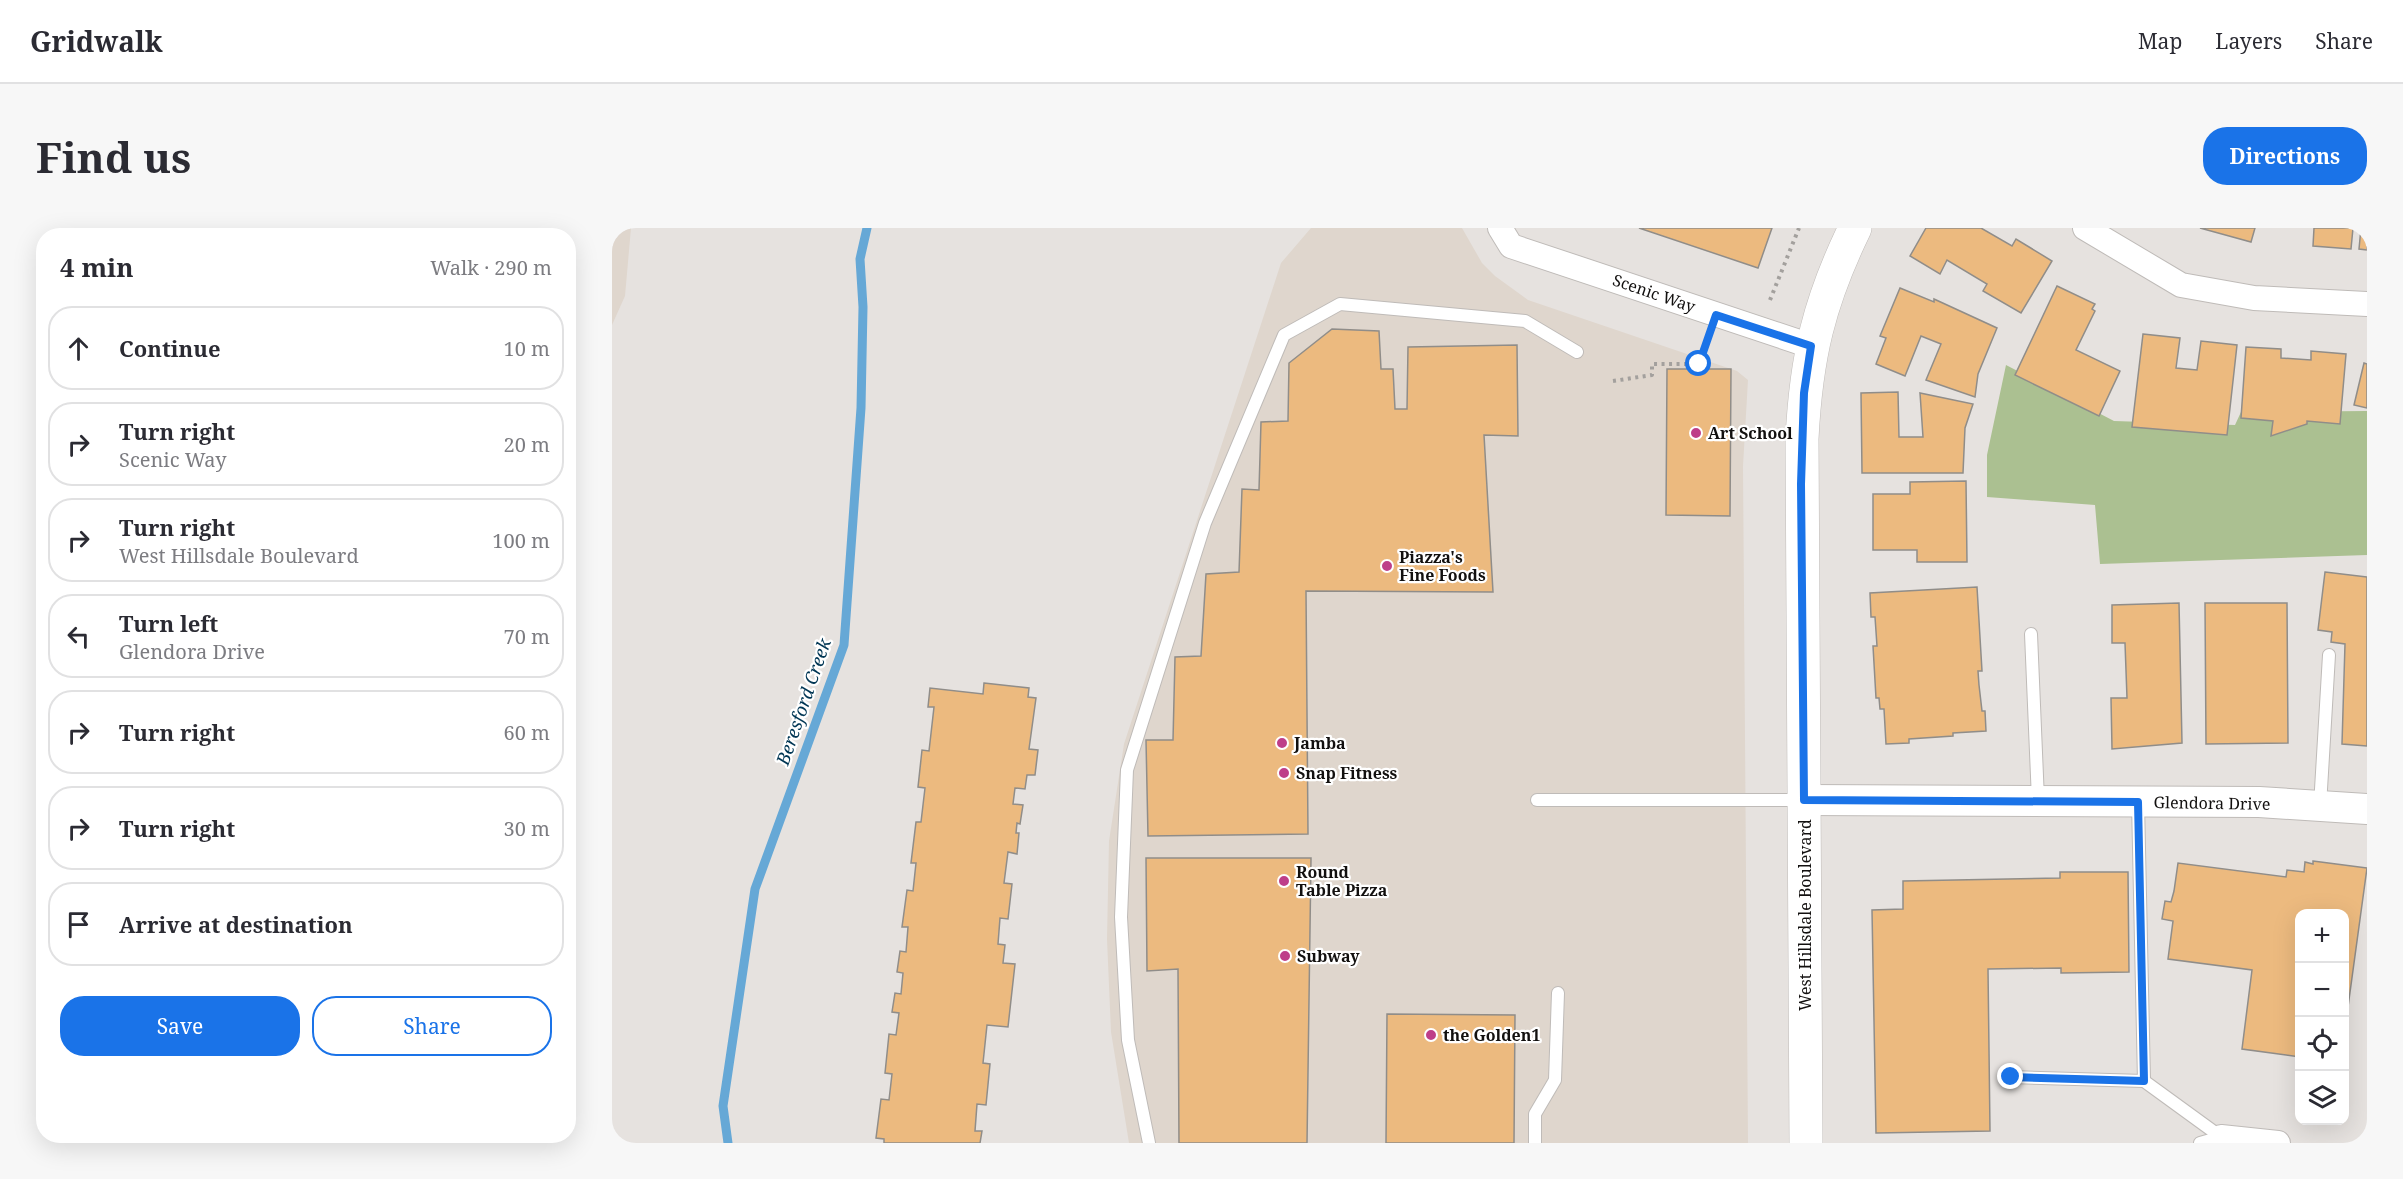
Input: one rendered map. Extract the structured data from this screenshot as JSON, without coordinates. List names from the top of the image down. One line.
{"streets":{"main road":["West Hillsdale Boulevard"],"street":["Scenic Way","Glendora Drive"]},"crossings":[["Scenic Way","West Hillsdale Boulevard"],["Glendora Drive","West Hillsdale Boulevard"]],"water":["Beresford Creek"],"places":["Art School","Piazza's Fine Foods","Jamba","Snap Fitness","Round Table Pizza","Subway","the Golden1"],"page":{"header":"Gridwalk","nav":["Map","Layers","Share"],"buttons":["Directions",["Save","Share"]],"title":"Find us","heading":["4 min","Walk · 290 m"],"list":[["Continue","10 m"],["Turn right","Scenic Way","20 m"],["Turn right","West Hillsdale Boulevard","100 m"],["Turn left","Glendora Drive","70 m"],["Turn right","60 m"],["Turn right","30 m"],"Arrive at destination"],"map_buttons":["+","−"]}}
